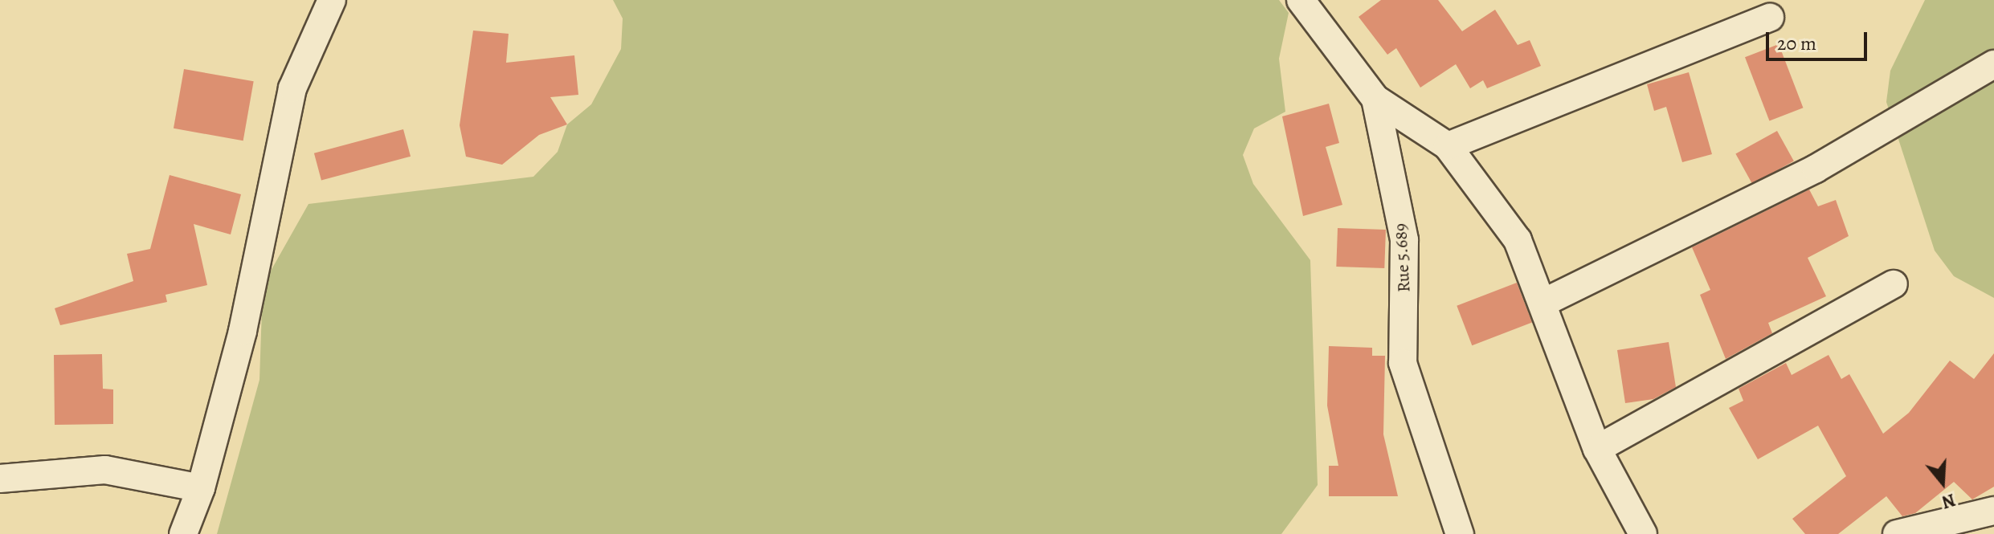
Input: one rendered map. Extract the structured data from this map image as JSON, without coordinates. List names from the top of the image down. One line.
{"streets":{"street":["Rue 5.689"]},"scale_bar":"20 m","north":"bottom"}
